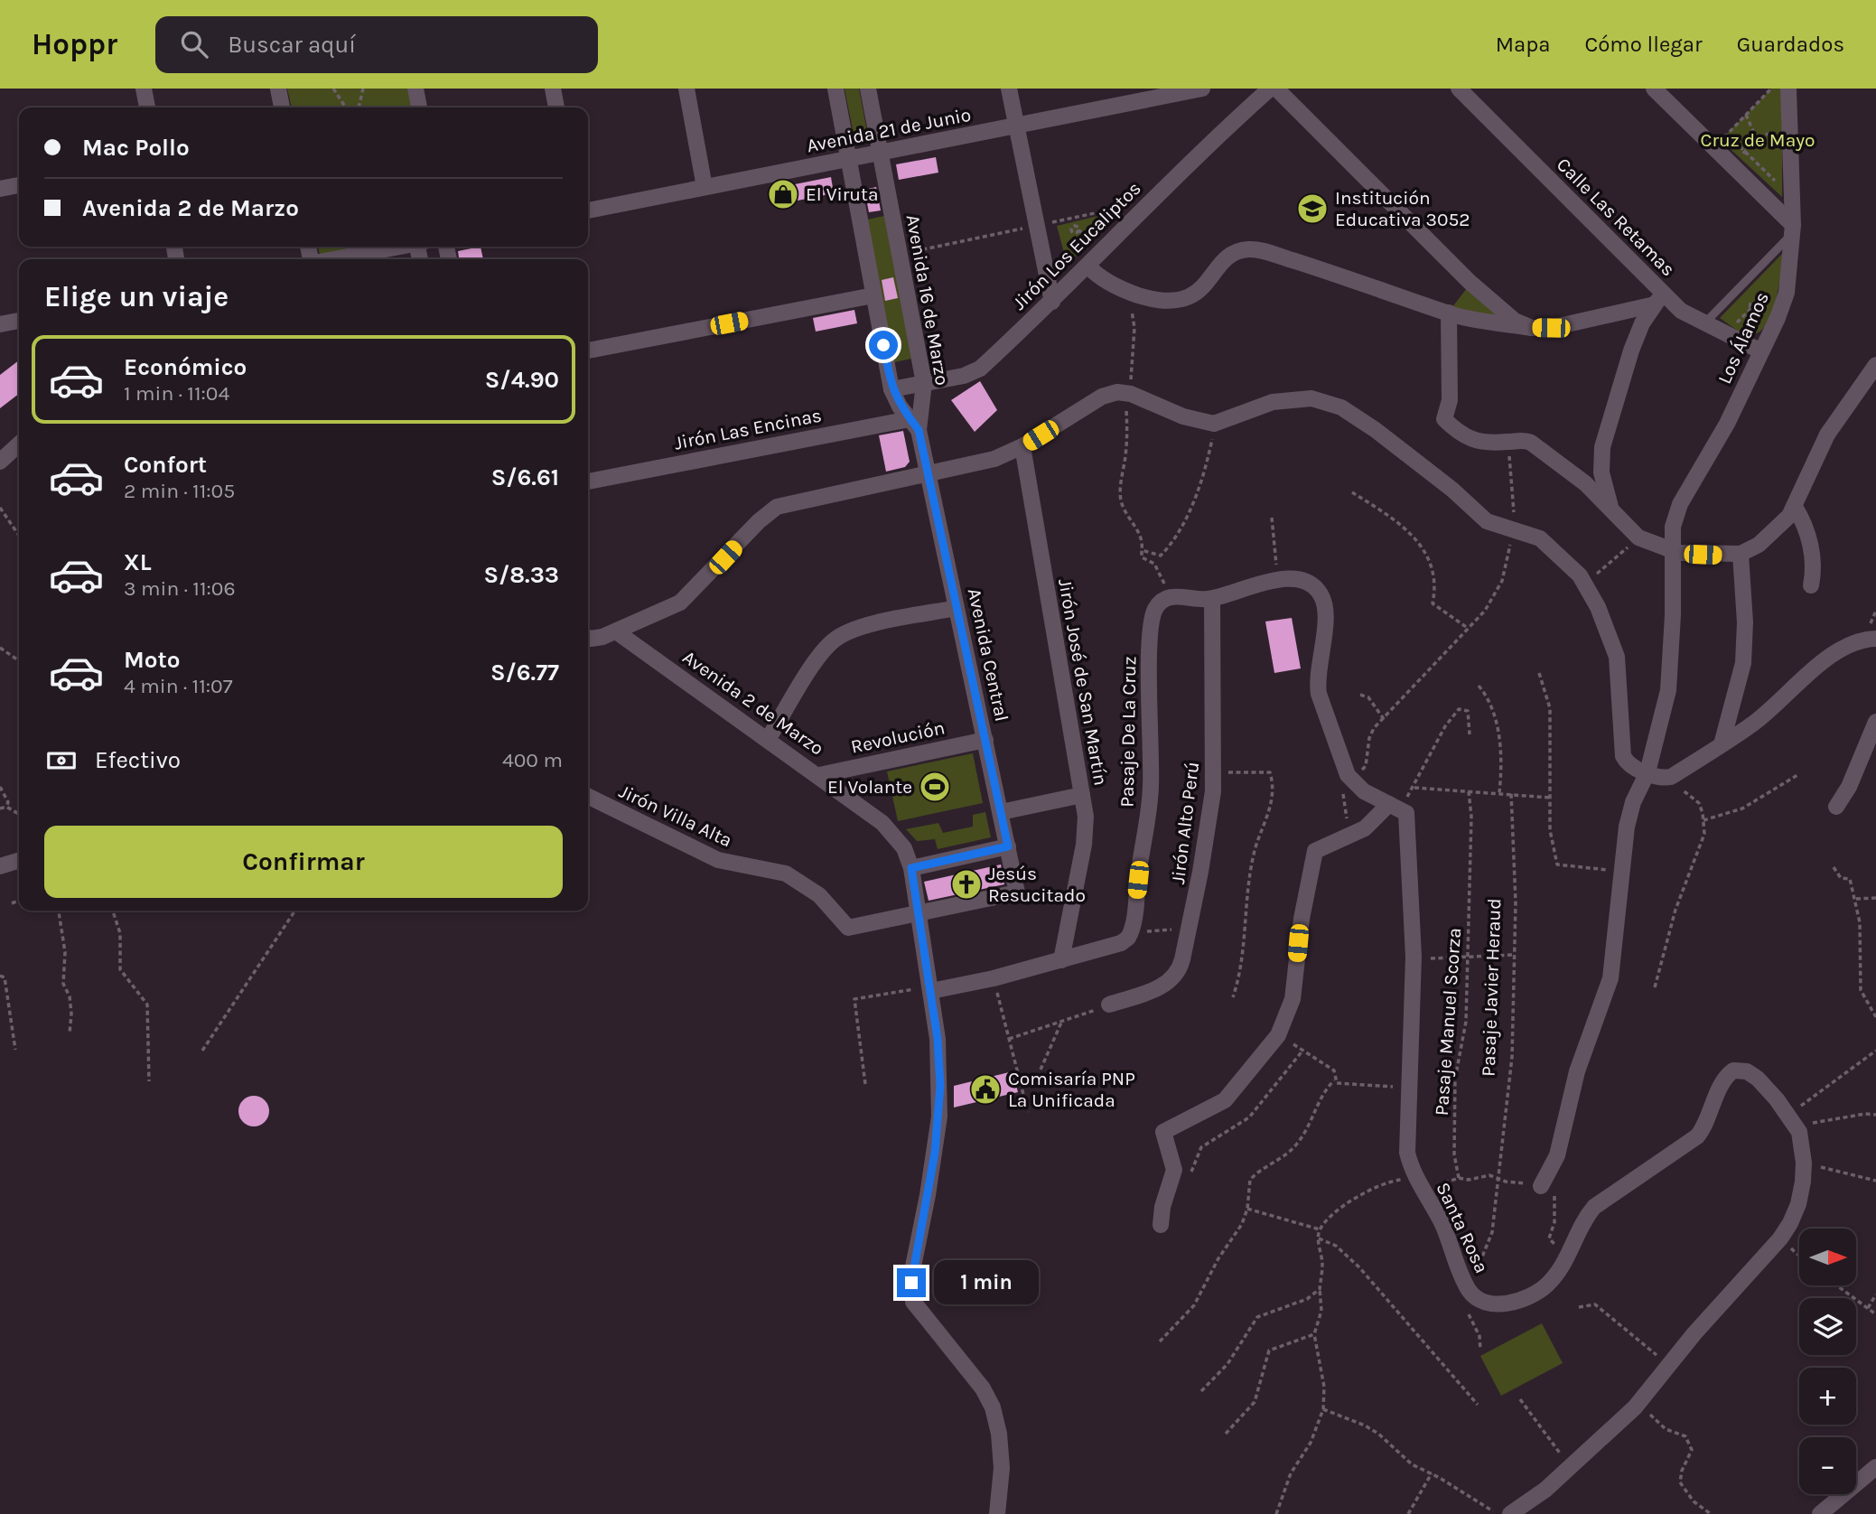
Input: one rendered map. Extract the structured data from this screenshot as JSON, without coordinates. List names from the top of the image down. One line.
{"streets":{"street":["Avenida 21 de Junio","Calle Las Retamas","Jirón Los Eucaliptos","Avenida 16 de Marzo","Los Álamos","Jirón Las Encinas","Avenida Central","Jirón José de San Martín","Avenida 2 de Marzo","Pasaje De La Cruz","Revolución","Jirón Villa Alta","Jirón Alto Perú","Santa Rosa"],"path":["Pasaje Javier Heraud","Pasaje Manuel Scorza"]},"crossings":[["Avenida 21 de Junio","Avenida 16 de Marzo"],["Calle Las Retamas","Los Álamos"],["Jirón Los Eucaliptos","Avenida 16 de Marzo"],["Avenida 16 de Marzo","Jirón Las Encinas"],["Avenida 16 de Marzo","Avenida Central"],["Jirón Las Encinas","Avenida Central"],["Avenida Central","Avenida 2 de Marzo"],["Avenida Central","Revolución"],["Avenida Central","Jirón Villa Alta"],["Avenida 2 de Marzo","Revolución"],["Avenida 2 de Marzo","Jirón Villa Alta"],["Jirón Alto Perú","Santa Rosa"],["Pasaje Javier Heraud","Pasaje Manuel Scorza"]],"parks":["Cruz de Mayo"],"places":{"shop":["El Viruta"],"school or university":["Institución Educativa 3052"],"sports":["El Volante"],"church":["Jesús Resucitado"],"public building":["Comisaría PNP La Unificada"]},"north":"right","page":{"header":"Hoppr","search":"Buscar aquí","nav":["Mapa","Cómo llegar","Guardados"],"banner":["Mac Pollo","Avenida 2 de Marzo"],"heading":"Elige un viaje","list":[{"name":"Económico","note":"1 min · 11:04","value":"S/4.90"},{"name":"Confort","note":"2 min · 11:05","value":"S/6.61"},{"name":"XL","note":"3 min · 11:06","value":"S/8.33"},{"name":"Moto","note":"4 min · 11:07","value":"S/6.77"}],"pay":["Efectivo","400 m"],"buttons":"Confirmar","map_buttons":["+","−"],"bubble":"1 min"}}
